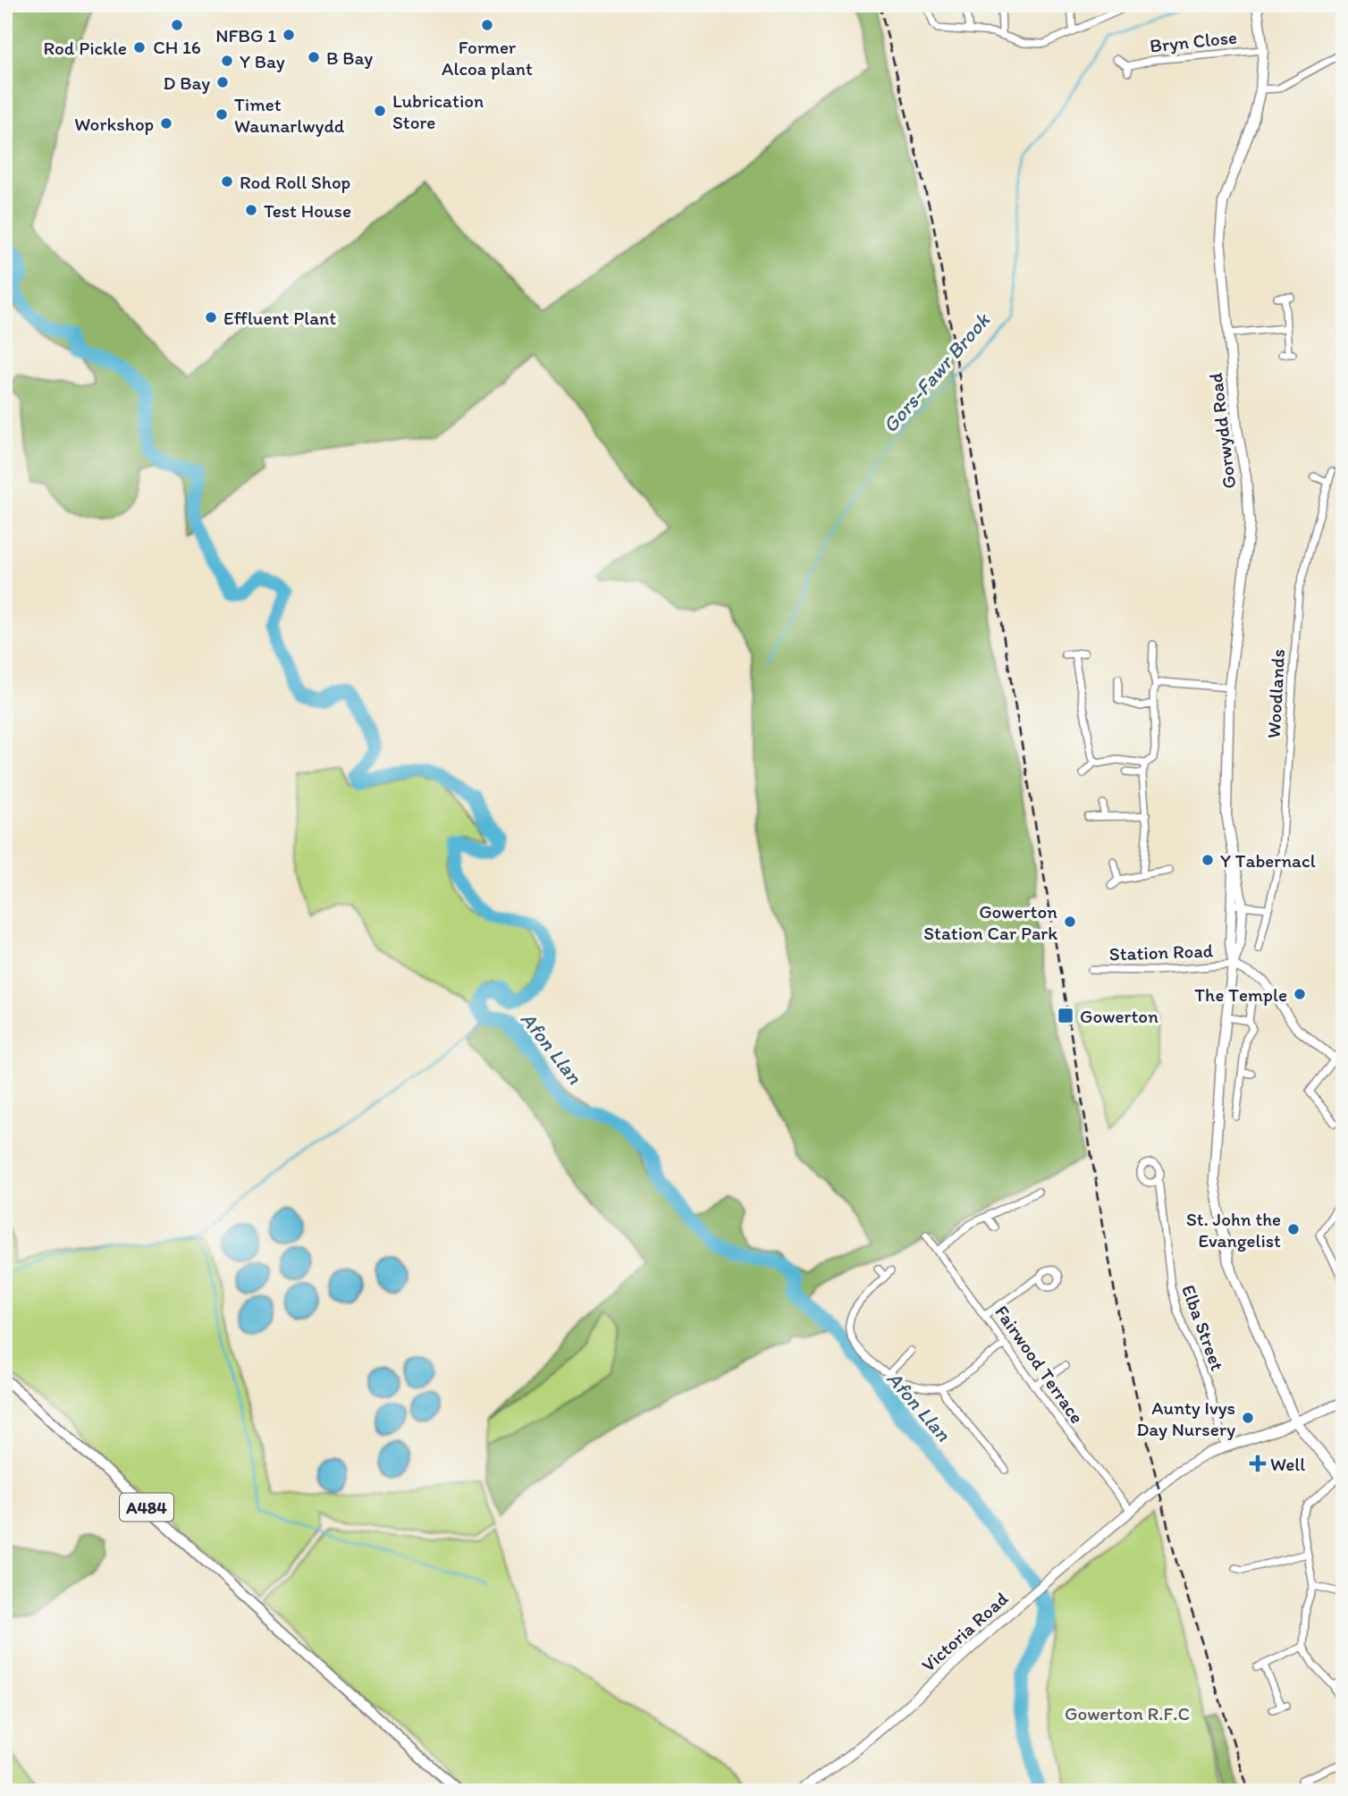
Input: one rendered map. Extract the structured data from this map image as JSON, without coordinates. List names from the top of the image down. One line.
{"streets":{"main road":["Gorwydd Road","A484","Victoria Road"],"street":["Bryn Close","Woodlands","Station Road","Elba Street","Fairwood Terrace"]},"crossings":[["Bryn Close","Gorwydd Road"],["Gorwydd Road","Station Road"],["Gorwydd Road","Victoria Road"],["Elba Street","Victoria Road"],["Fairwood Terrace","Victoria Road"]],"water":["Gors-Fawr Brook","Afon Llan"],"parks":["Gowerton R.F.C"],"places":{"other":["CH 16","Former Alcoa plant","NFBG 1","Rod Pickle","B Bay","Y Bay","D Bay","Lubrication Store","Timet Waunarlwydd","Workshop","Rod Roll Shop","Test House","Effluent Plant","Y Tabernacl","Gowerton Station Car Park","The Temple","St. John the Evangelist","Aunty Ivys Day Nursery"],"transit":["Gowerton"],"health":["Well"]}}
